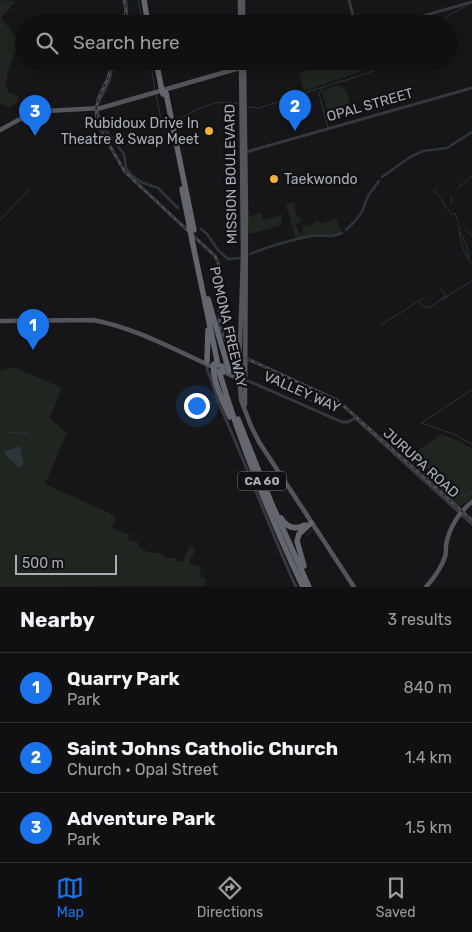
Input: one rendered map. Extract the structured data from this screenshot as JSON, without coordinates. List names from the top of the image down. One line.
{"streets":{"highway":["POMONA FREEWAY","CA 60"],"main road":["MISSION BOULEVARD","VALLEY WAY"],"street":["OPAL STREET","JURUPA ROAD"]},"crossings":[["OPAL STREET","MISSION BOULEVARD"],["MISSION BOULEVARD","VALLEY WAY"],["POMONA FREEWAY","VALLEY WAY"],["VALLEY WAY","JURUPA ROAD"]],"places":["Rubidoux Drive In Theatre & Swap Meet","Taekwondo"],"scale_bar":"500 m","page":{"search":"Search here","pins":["2","3","1"],"scale":"500 m","heading":["Nearby","3 results"],"list":[{"mark":"1","name":"Quarry Park","note":"Park","value":"840 m"},{"mark":"2","name":"Saint Johns Catholic Church","note":"Church · Opal Street","value":"1.4 km"},{"mark":"3","name":"Adventure Park","note":"Park","value":"1.5 km"}],"nav":["Map","Directions","Saved"]}}
